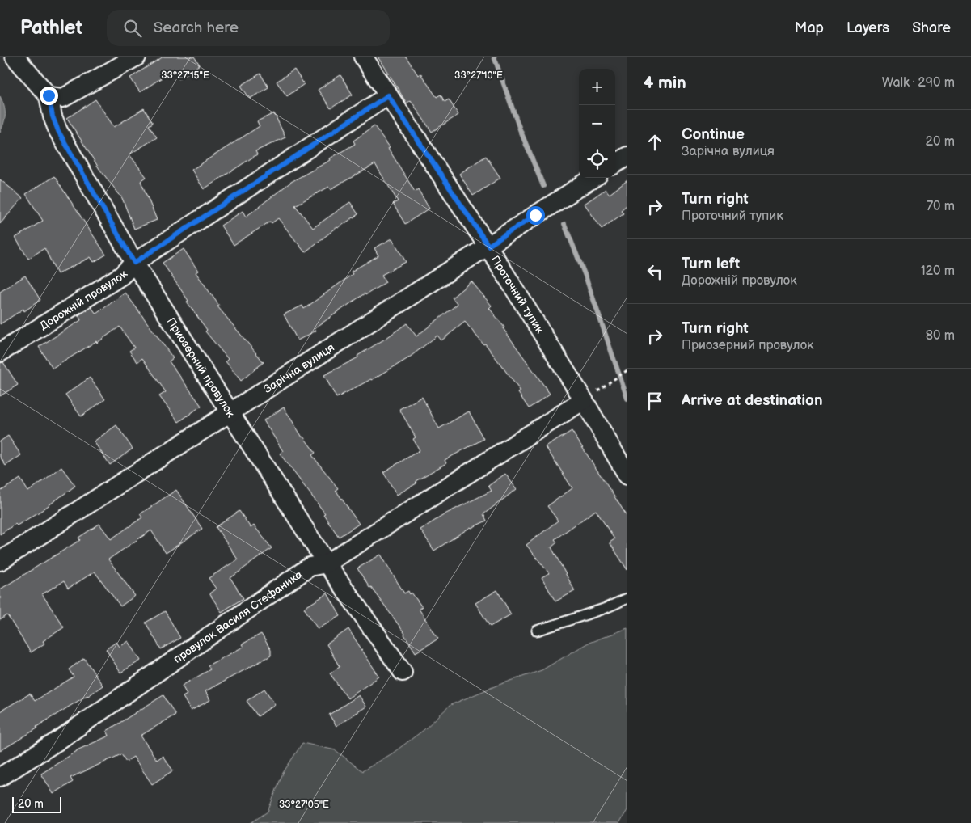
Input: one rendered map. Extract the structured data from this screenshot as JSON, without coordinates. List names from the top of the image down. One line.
{"streets":{"street":["Проточний тупик","Дорожній провулок","Приозерний провулок","Зарічна вулиця","провулок Василя Стефаника"]},"crossings":[["Проточний тупик","Дорожній провулок"],["Проточний тупик","Зарічна вулиця"],["Проточний тупик","провулок Василя Стефаника"],["Дорожній провулок","Приозерний провулок"],["Приозерний провулок","Зарічна вулиця"],["Приозерний провулок","провулок Василя Стефаника"]],"scale_bar":"20 m","page":{"header":"Pathlet","search":"Search here","nav":["Map","Layers","Share"],"heading":["4 min","Walk · 290 m"],"map_buttons":["+","−"],"list":[["Continue","Зарічна вулиця","20 m"],["Turn right","Проточний тупик","70 m"],["Turn left","Дорожній провулок","120 m"],["Turn right","Приозерний провулок","80 m"],"Arrive at destination"],"scale":"20 m"},"coordinates":["33°27'15\"E","33°27'10\"E","33°27'05\"E"]}
